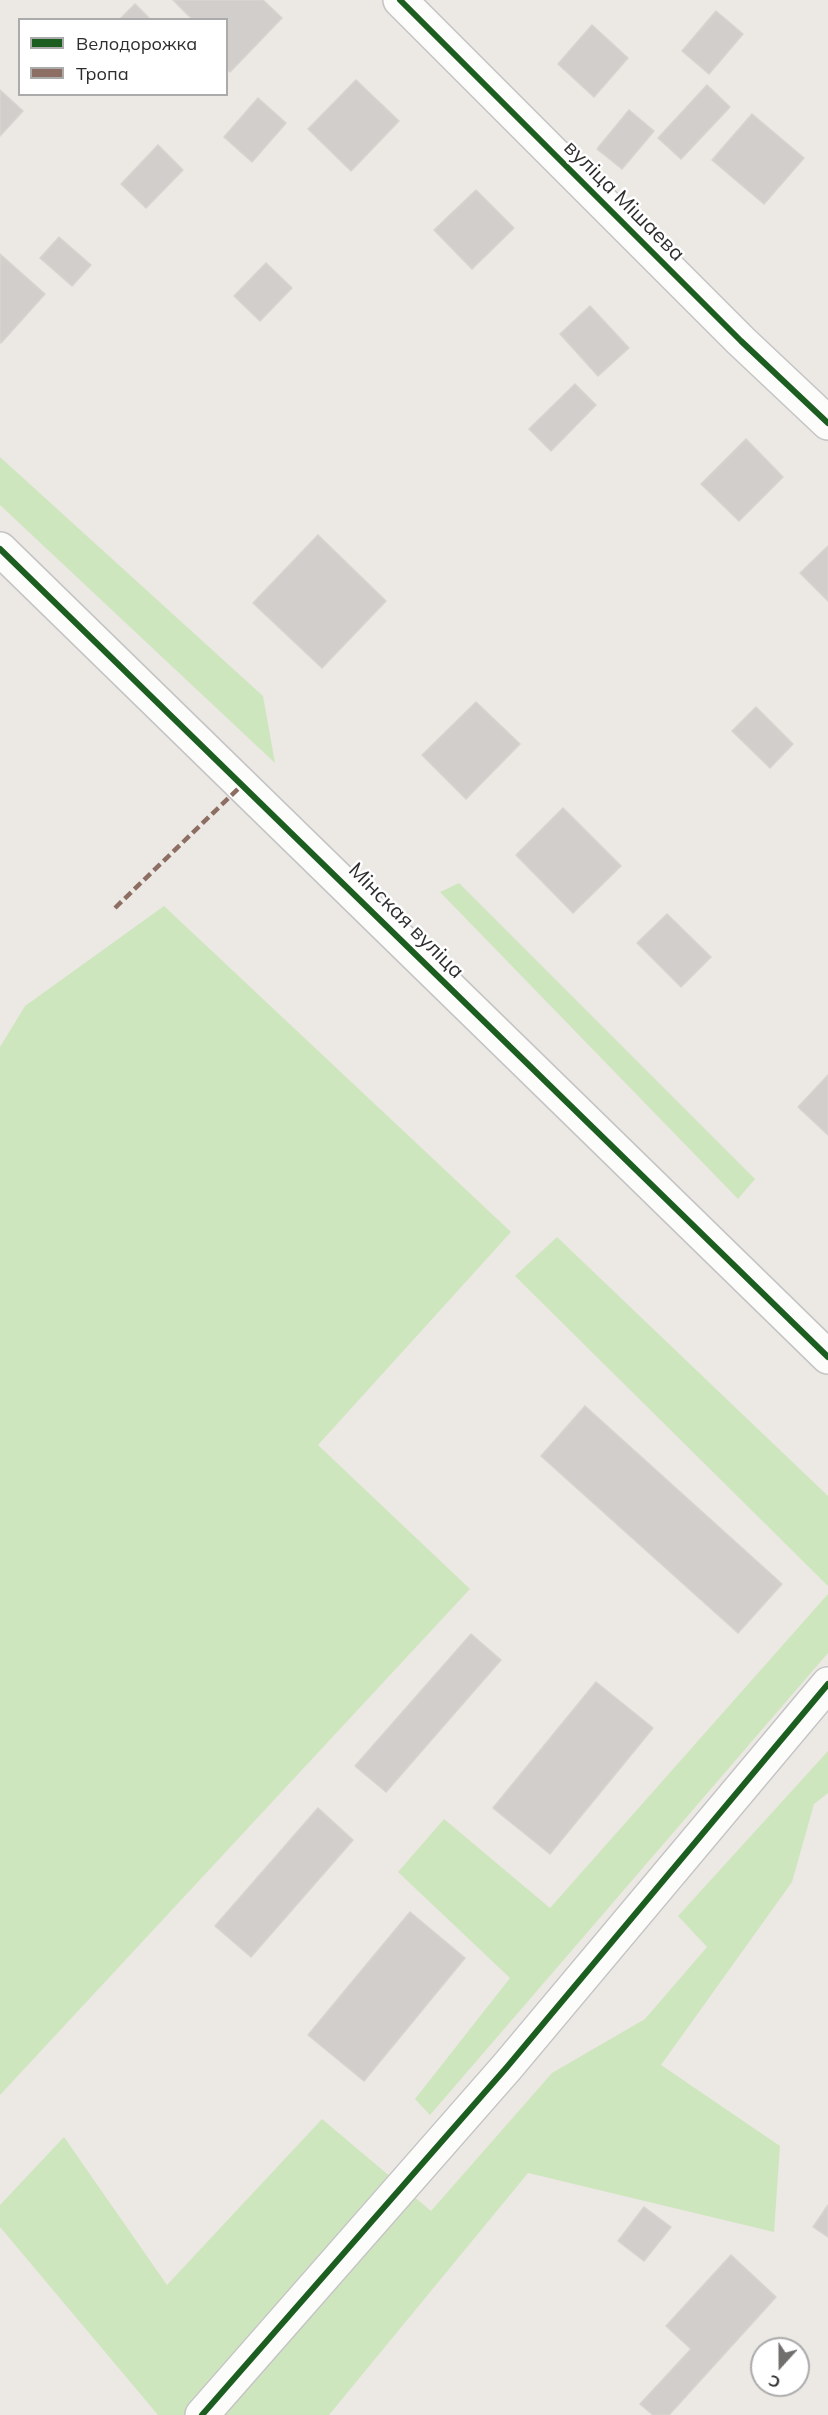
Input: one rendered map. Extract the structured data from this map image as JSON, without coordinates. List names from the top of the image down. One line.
{"streets":{"street":["вуліца Мішаева","Мінская вуліца"]},"legend":["Велодорожка","Тропа"],"north":"bottom"}
